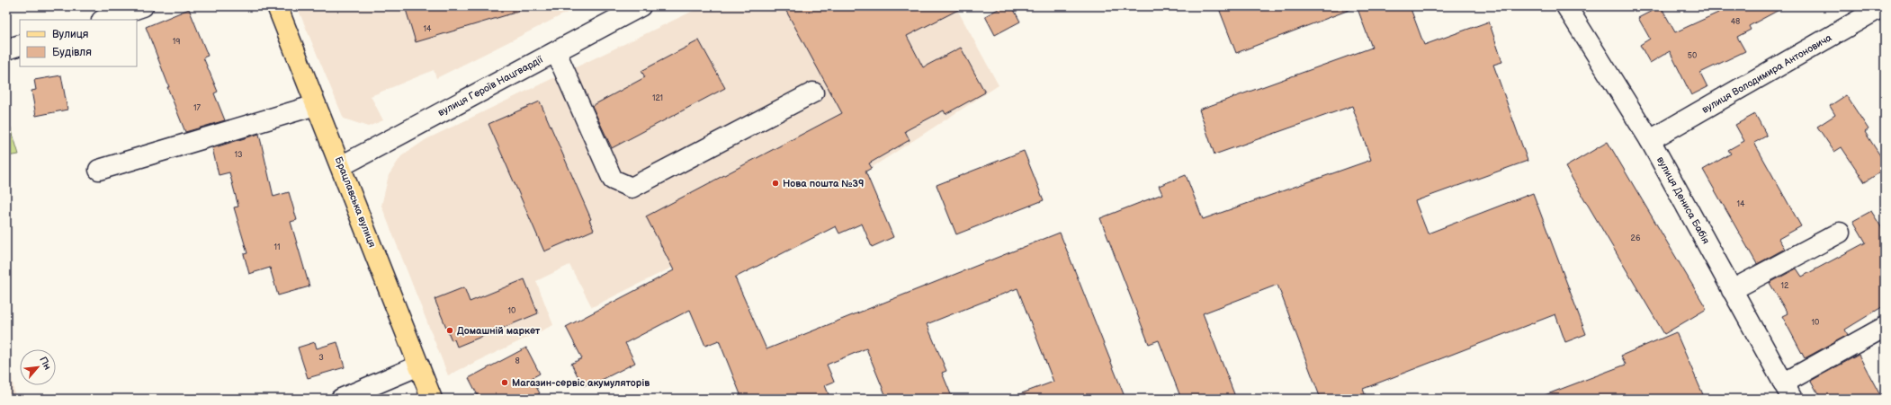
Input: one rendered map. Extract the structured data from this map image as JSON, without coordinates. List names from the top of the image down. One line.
{"streets":{"main road":["Брацлавська вулиця"],"street":["вулиця Володимира Антоновича","вулиця Героїв Нацгвардії","вулиця Дениса Бабія"]},"crossings":[["вулиця Володимира Антоновича","вулиця Дениса Бабія"],["вулиця Героїв Нацгвардії","Брацлавська вулиця"]],"places":["Нова пошта №39","Домашній маркет","Магазин-сервіс акумуляторів"],"house_numbers":["48","14","19","50","121","17","13","14","26","11","12","10","10","3","8"],"legend":["Вулиця","Будівля"],"north":"top right"}
